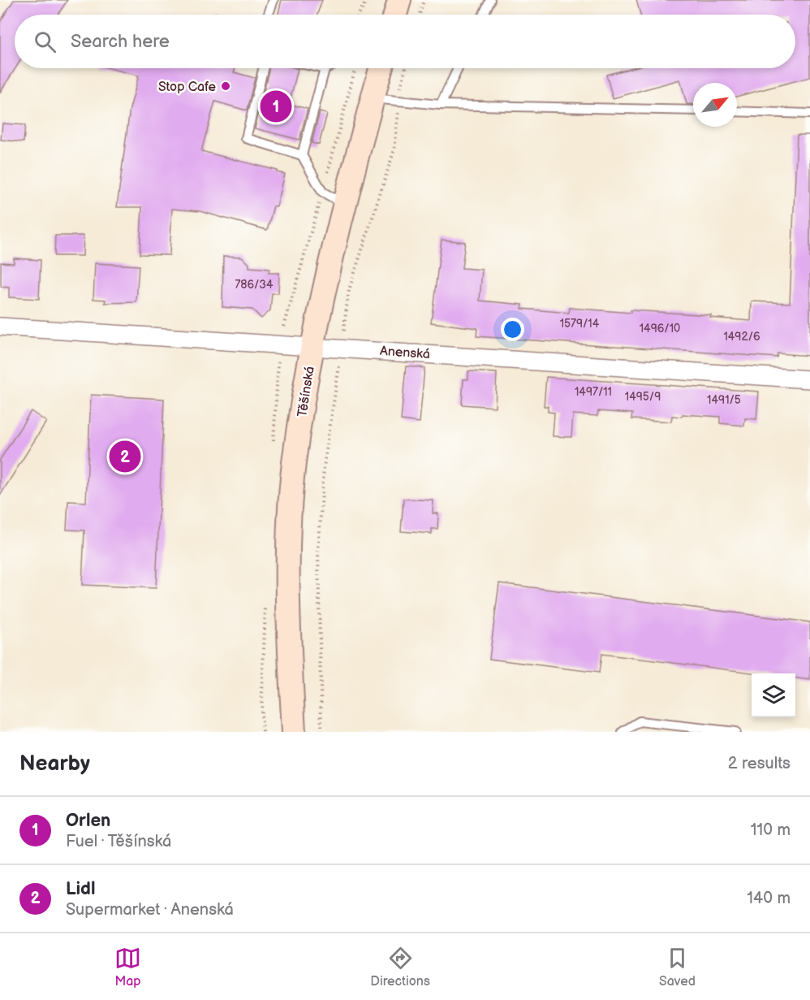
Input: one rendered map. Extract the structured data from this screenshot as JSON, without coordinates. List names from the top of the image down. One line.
{"streets":{"street":["Anenská","Těšínská"]},"crossings":[["Anenská","Těšínská"]],"places":["Stop Cafe"],"house_numbers":["786/34","1579/14","1496/10","1492/6","1497/11","1495/9","1491/5"],"north":"top right","page":{"search":"Search here","pins":["1","2"],"heading":["Nearby","2 results"],"list":[{"mark":"1","name":"Orlen","note":"Fuel · Těšínská","value":"110 m"},{"mark":"2","name":"Lidl","note":"Supermarket · Anenská","value":"140 m"}],"nav":["Map","Directions","Saved"]}}
